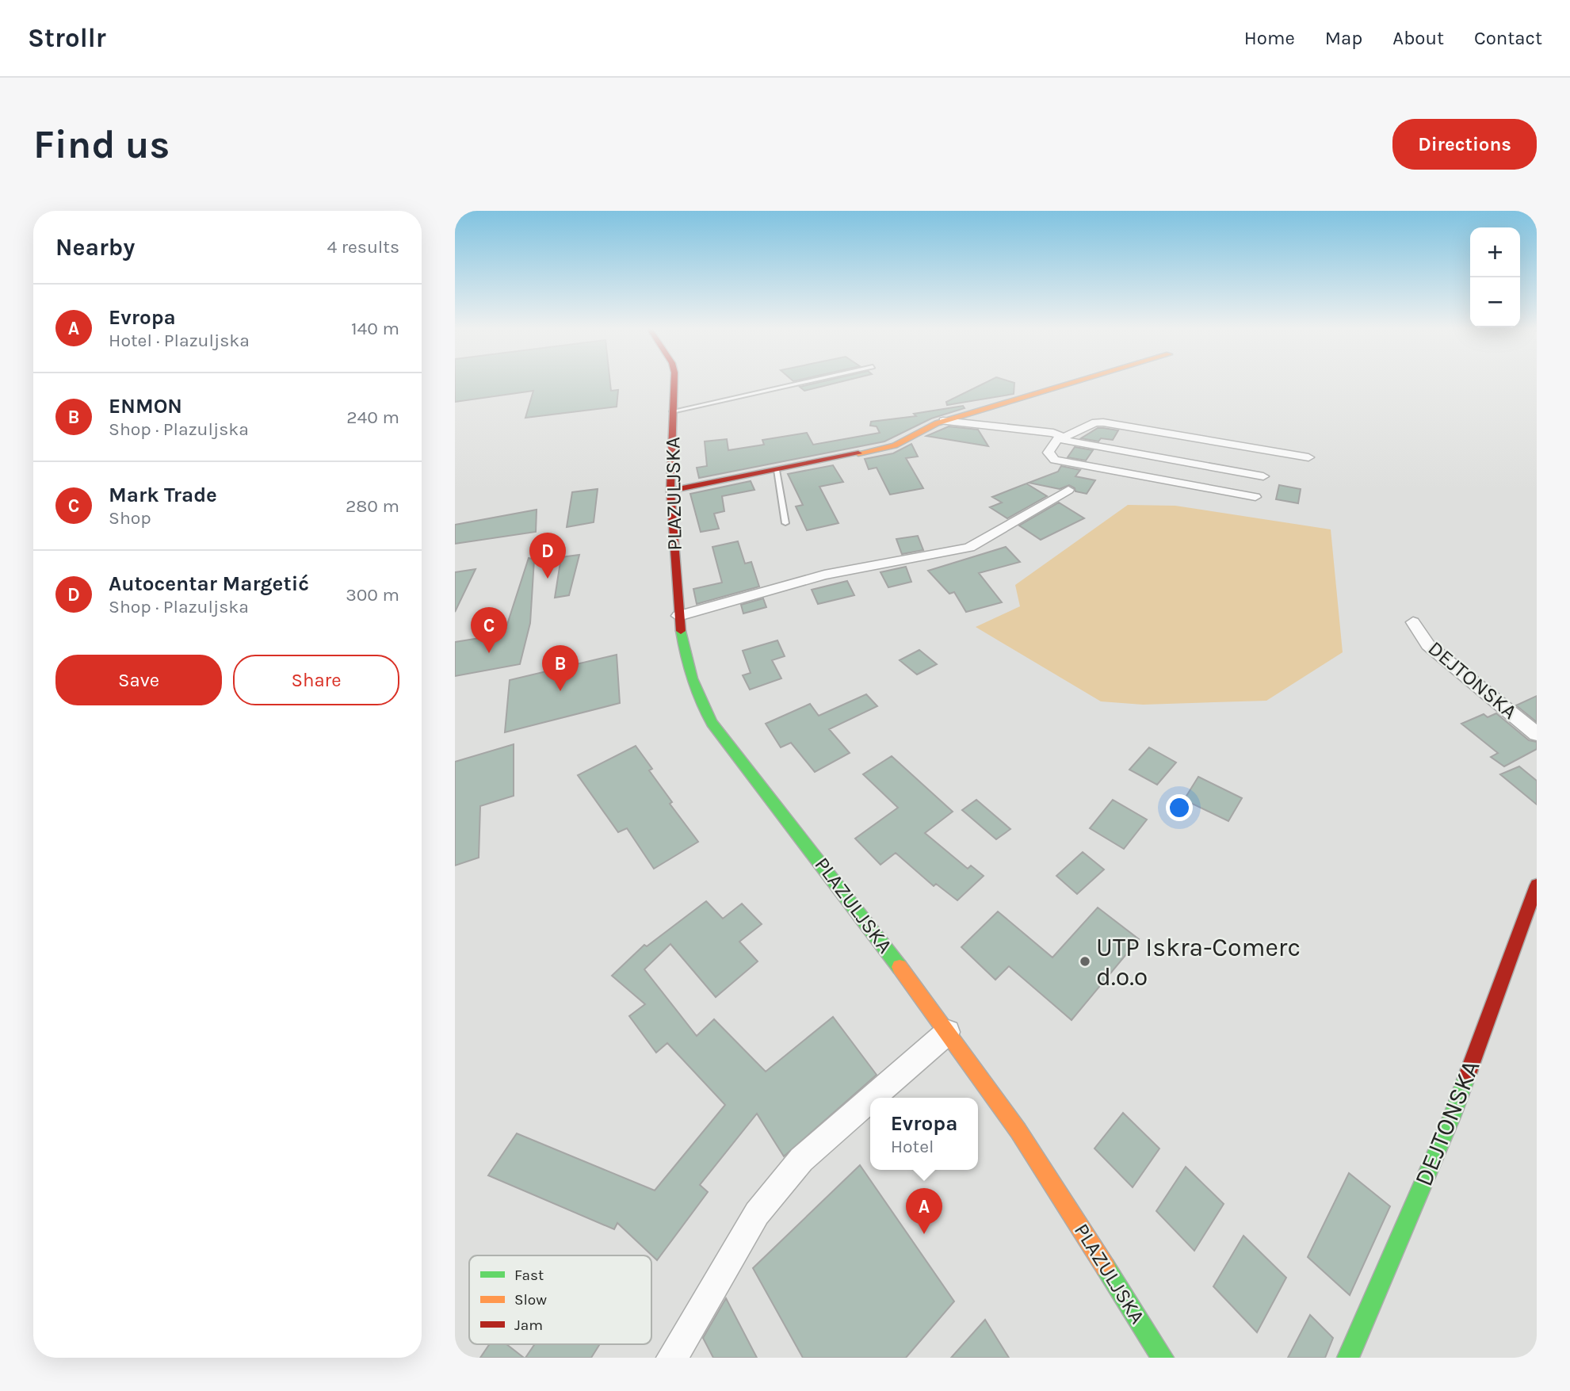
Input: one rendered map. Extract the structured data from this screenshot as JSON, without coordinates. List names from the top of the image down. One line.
{"streets":{"main road":["PLAZULJSKA","DEJTONSKA"]},"places":["UTP Iskra-Comerc d.o.o"],"legend":["Fast","Slow","Jam"],"page":{"header":"Strollr","nav":["Home","Map","About","Contact"],"buttons":["Directions",["Save","Share"]],"title":"Find us","heading":["Nearby","4 results"],"map_buttons":["+","−"],"list":[{"mark":"A","name":"Evropa","note":"Hotel · Plazuljska","value":"140 m"},{"mark":"B","name":"ENMON","note":"Shop · Plazuljska","value":"240 m"},{"mark":"C","name":"Mark Trade","note":"Shop","value":"280 m"},{"mark":"D","name":"Autocentar Margetić","note":"Shop · Plazuljska","value":"300 m"}],"pins":["D","C","B","A"],"popup":["Evropa","Hotel"]}}
